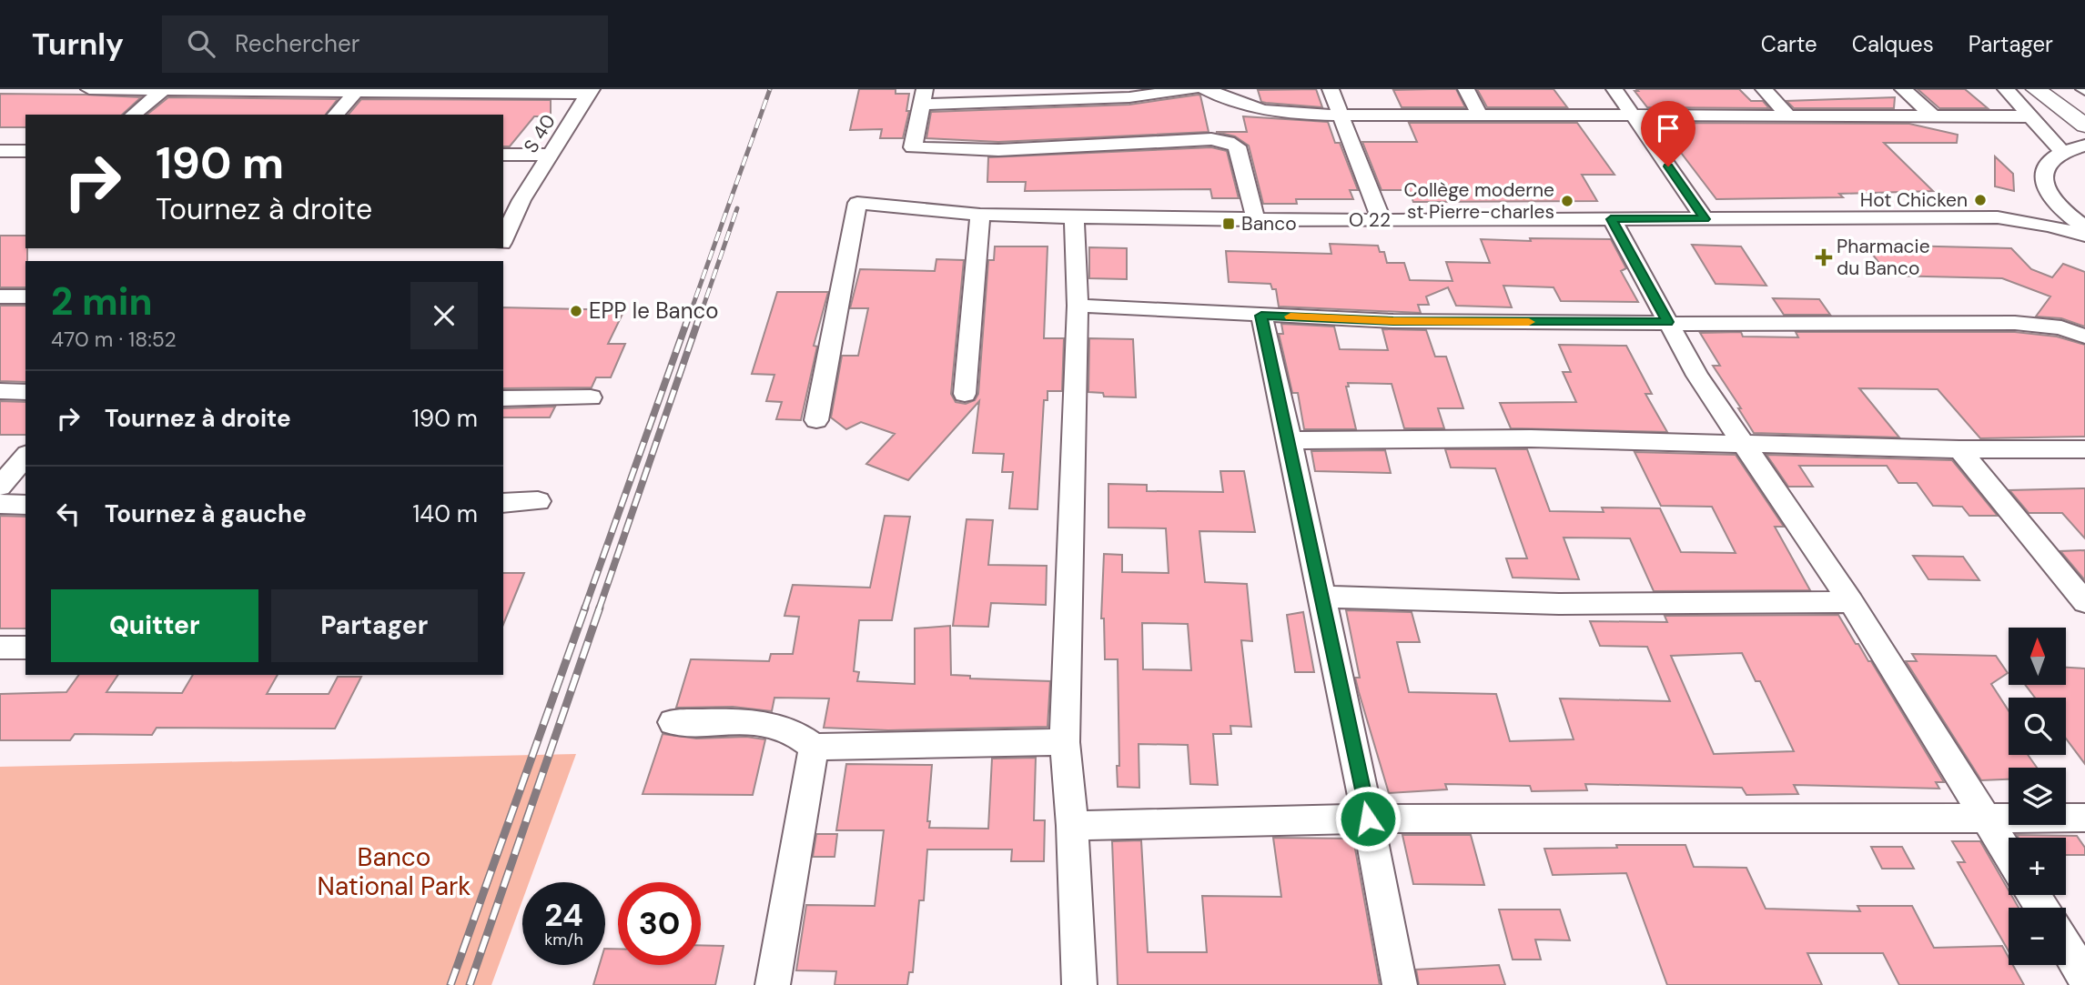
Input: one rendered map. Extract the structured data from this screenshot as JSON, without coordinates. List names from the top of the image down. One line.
{"streets":{"street":["S 40","O 22"]},"parks":["Banco National Park"],"places":{"other":["Hot Chicken","Collège moderne st Pierre-charles","EPP le Banco"],"transit":["Banco"],"health":["Pharmacie du Banco"]},"north":"top","page":{"header":"Turnly","search":"Rechercher","nav":["Carte","Calques","Partager"],"turn":["190 m","Tournez à droite"],"heading":["2 min","470 m · 18:52"],"list":[{"name":"Tournez à droite","value":"190 m"},{"name":"Tournez à gauche","value":"140 m"}],"buttons":["Quitter","Partager"],"map_buttons":["+","−"],"speed":"24 km/h","limit":"30"}}
